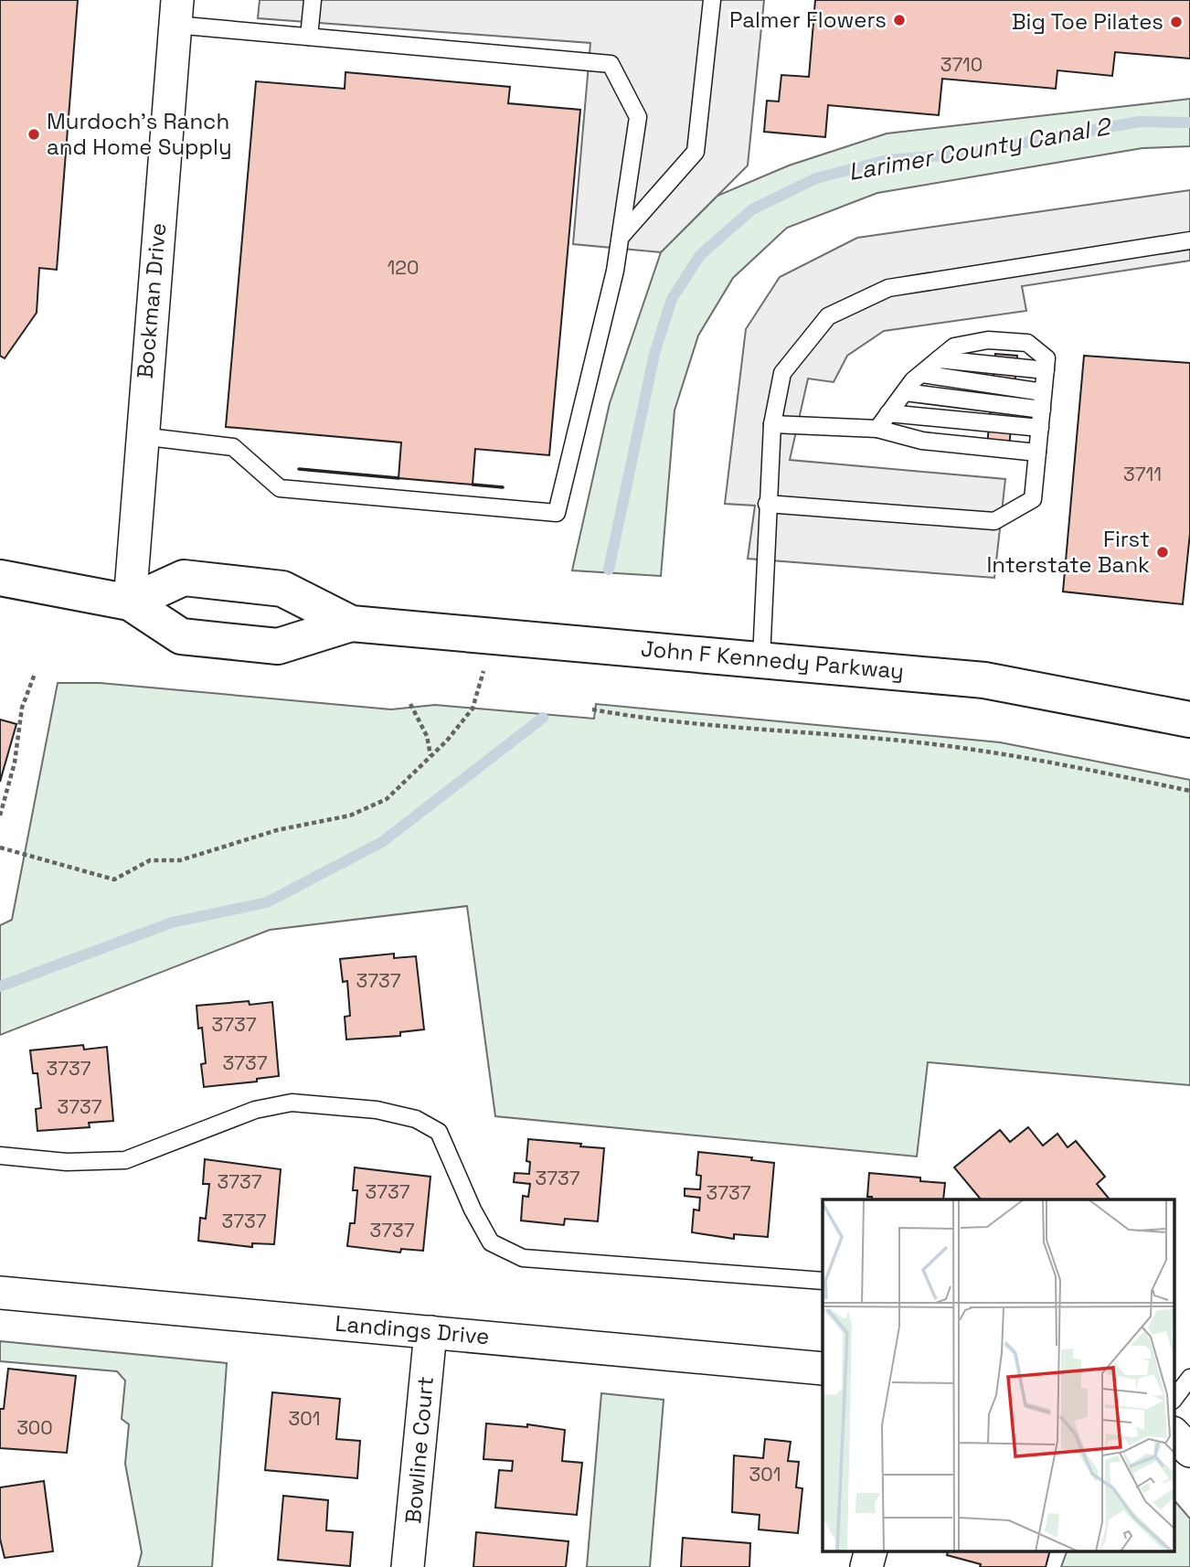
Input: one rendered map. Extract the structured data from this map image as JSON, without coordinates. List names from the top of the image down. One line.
{"streets":{"street":["Bockman Drive","John F Kennedy Parkway","Landings Drive","Bowline Court"]},"crossings":[["Bockman Drive","John F Kennedy Parkway"],["Landings Drive","Bowline Court"]],"water":["Larimer County Canal 2"],"places":["Palmer Flowers","Big Toe Pilates","Murdoch's Ranch and Home Supply","First Interstate Bank"],"house_numbers":["3710","120","3711","3737","3737","3737","3737","3737","3737","3737","3737","3737","3737","3737","301","300","301"]}
